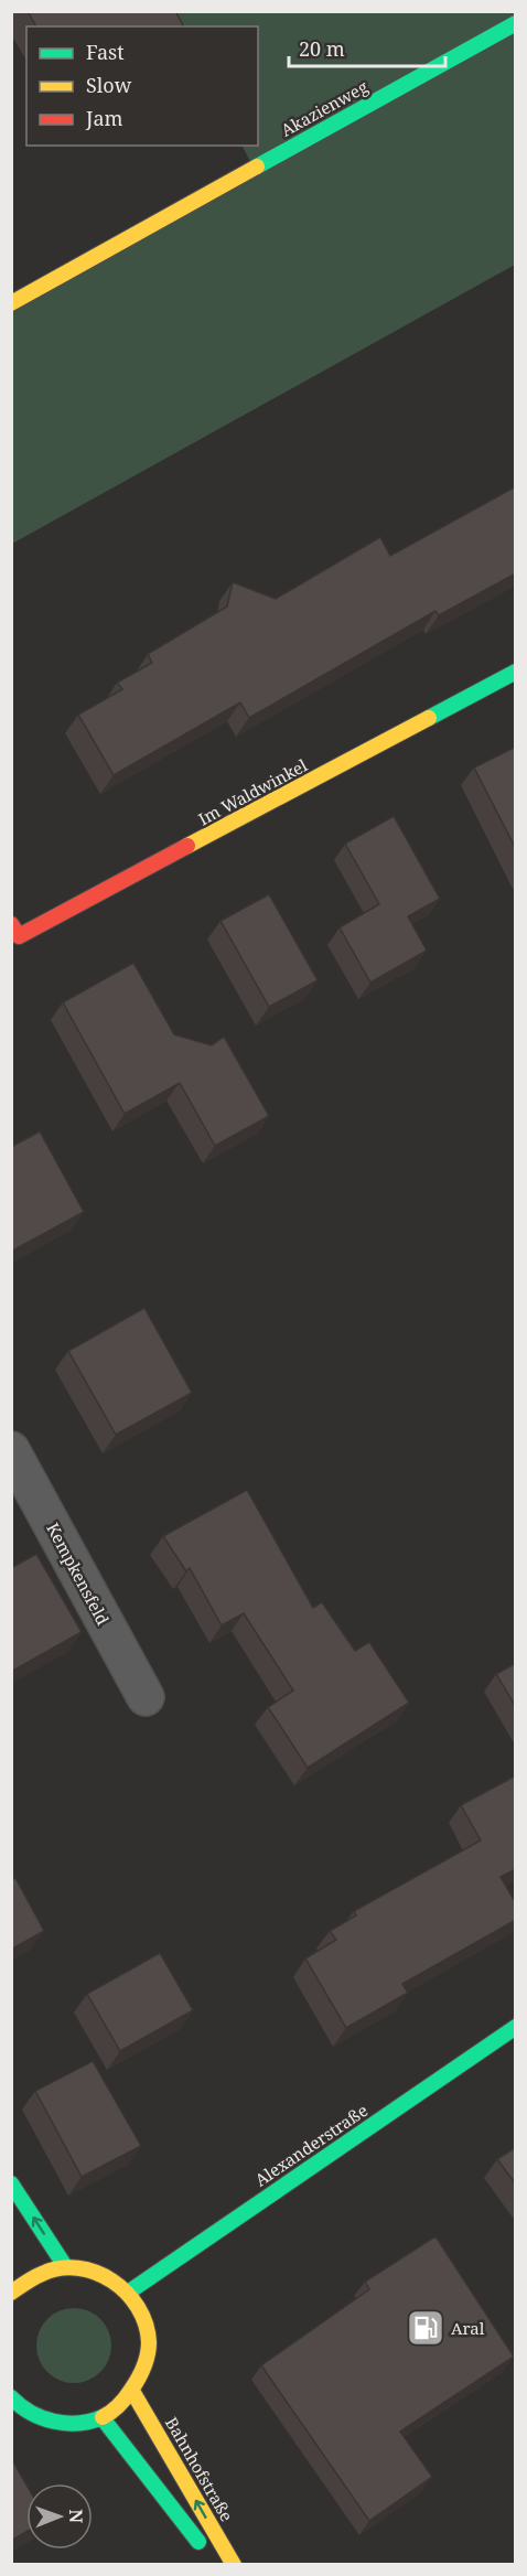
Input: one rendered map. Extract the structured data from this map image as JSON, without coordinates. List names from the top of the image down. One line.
{"streets":{"street":["Akazienweg","Im Waldwinkel","Kempkensfeld","Alexanderstraße","Bahnhofstraße"]},"places":{"fuel station":["Aral"]},"legend":["Fast","Slow","Jam"],"scale_bar":"20 m","north":"right"}
